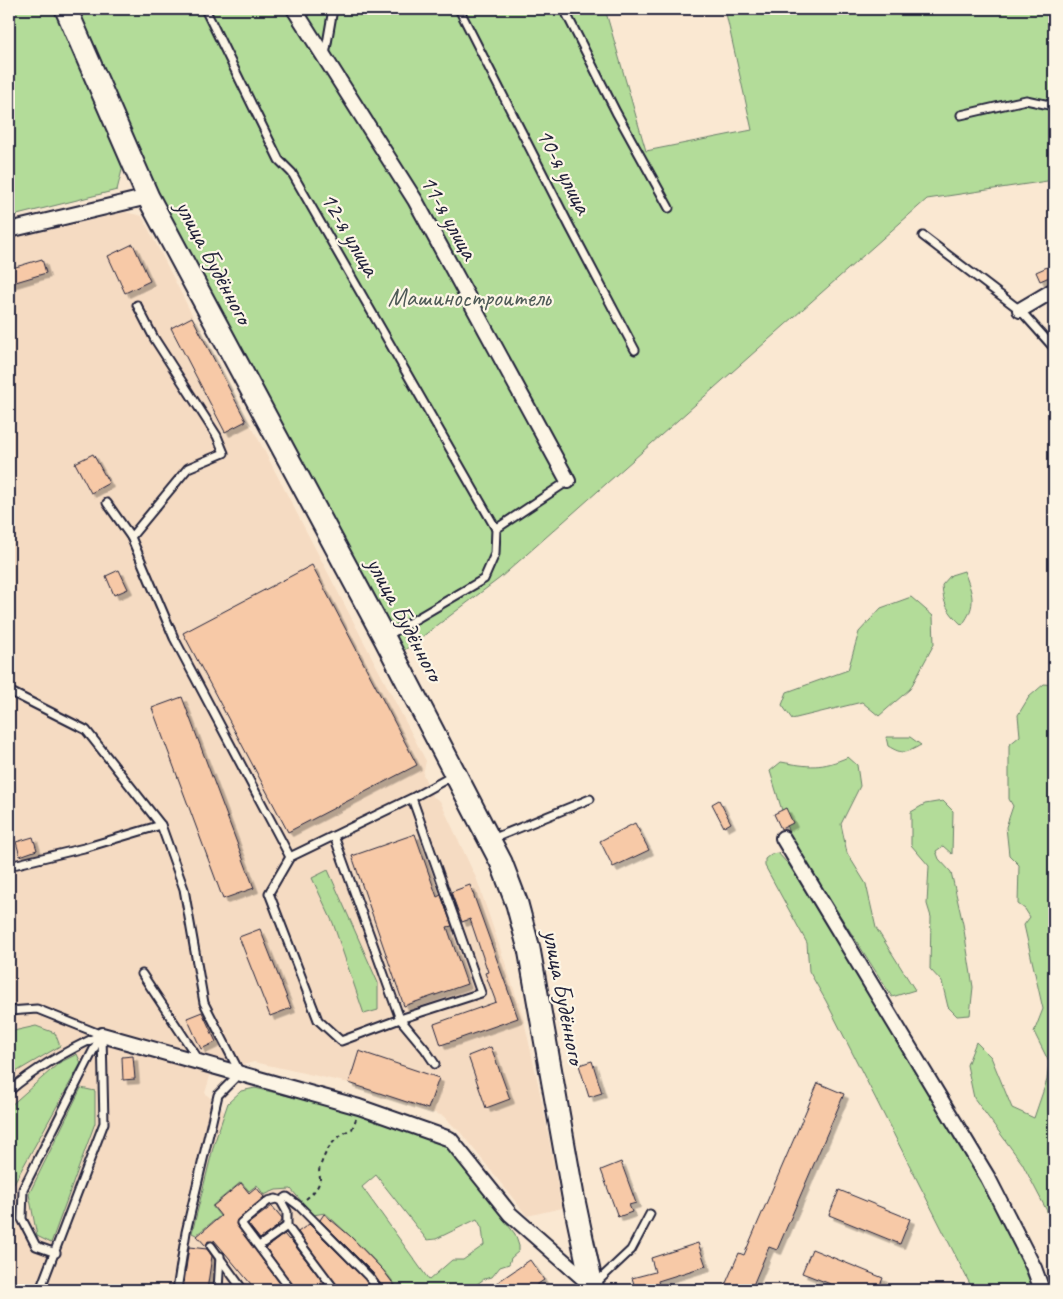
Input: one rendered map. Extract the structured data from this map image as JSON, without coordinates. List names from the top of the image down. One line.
{"streets":{"main road":["улица Будённого"],"street":["11-я улица"],"lane":["10-я улица","12-я улица"]},"parks":["Машиностроитель"]}
